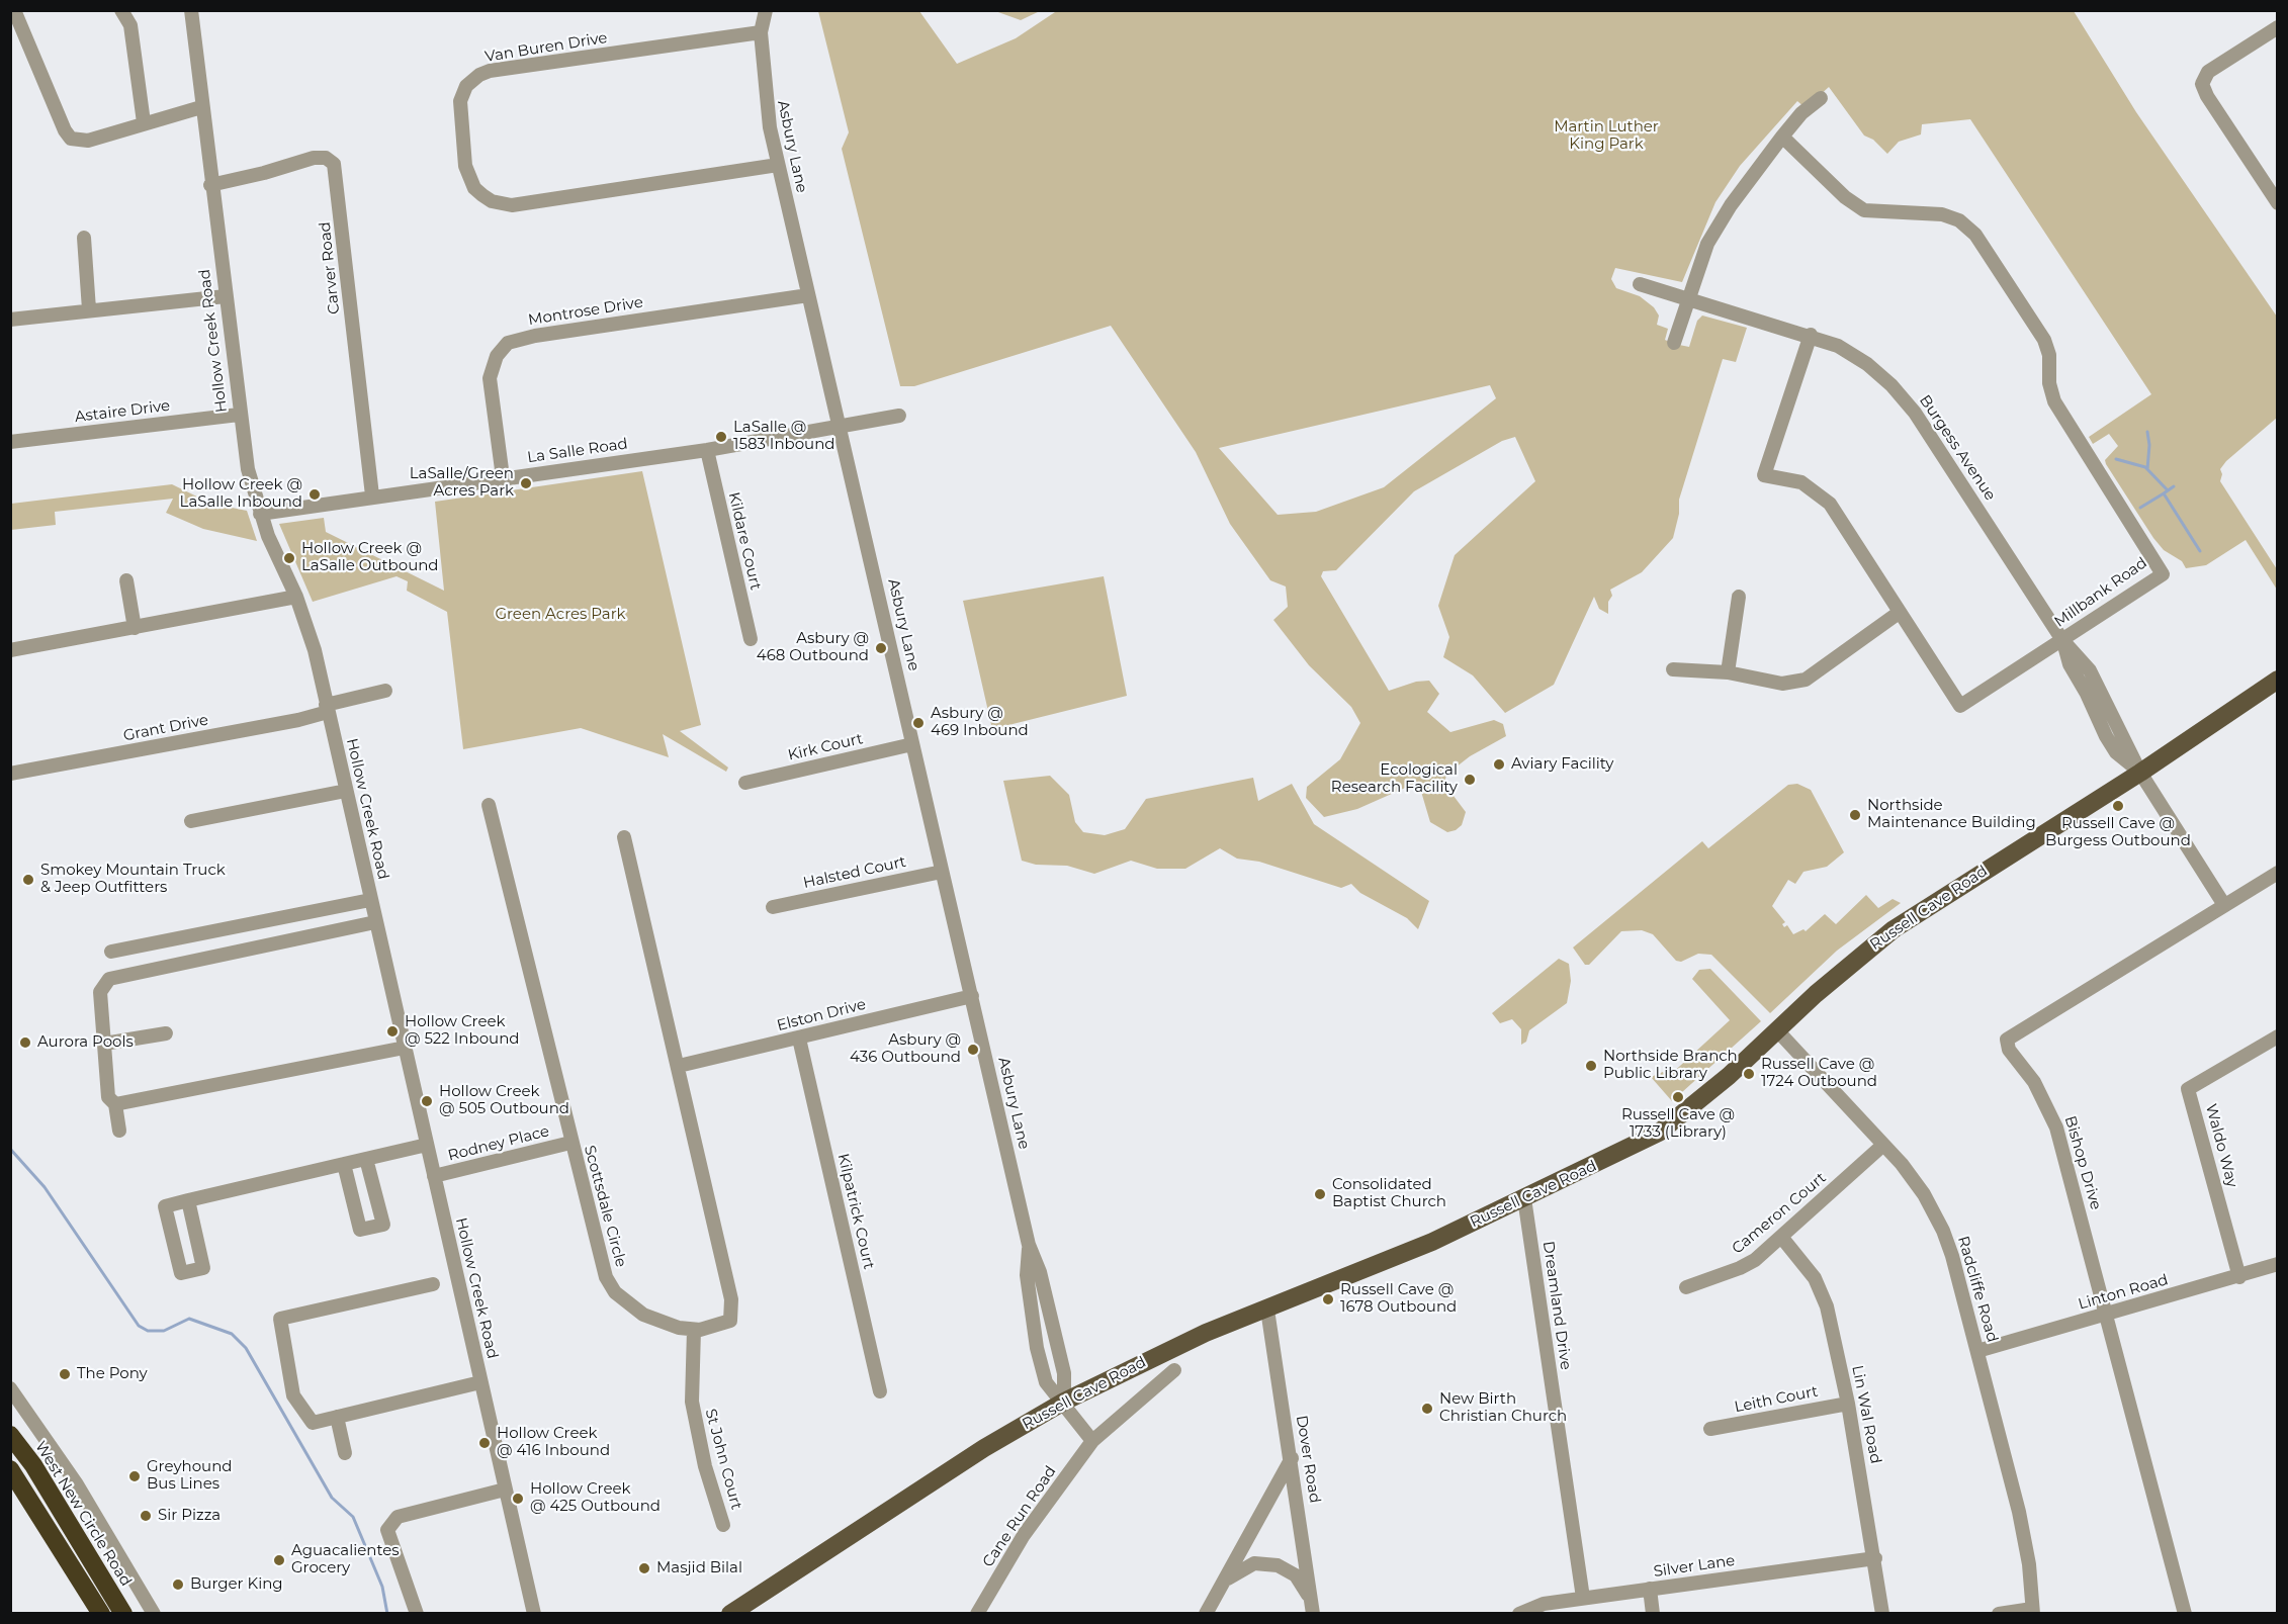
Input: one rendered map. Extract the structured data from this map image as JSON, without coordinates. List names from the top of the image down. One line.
{"streets":{"highway":["West New Circle Road"],"main road":["Russell Cave Road"],"street":["Van Buren Drive","Asbury Lane","Carver Road","Montrose Drive","Hollow Creek Road","Astaire Drive","Burgess Avenue","La Salle Road","Kildare Court","Millbank Road","Grant Drive","Kirk Court","Halsted Court","Elston Drive","Rodney Place","Waldo Way","Bishop Drive","Scottsdale Circle","Kilpatrick Court","Cameron Court","Radcliffe Road","Linton Road","Dreamland Drive","Leith Court","Lin Wal Road","St John Court","Dover Road","Cane Run Road","Silver Lane"]},"crossings":[["Van Buren Drive","Asbury Lane"],["Asbury Lane","Montrose Drive"],["Asbury Lane","La Salle Road"],["Asbury Lane","Kirk Court"],["Asbury Lane","Halsted Court"],["Asbury Lane","Russell Cave Road"],["Asbury Lane","Elston Drive"],["Carver Road","Hollow Creek Road"],["Carver Road","La Salle Road"],["Montrose Drive","La Salle Road"],["Hollow Creek Road","Astaire Drive"],["Hollow Creek Road","La Salle Road"],["Hollow Creek Road","Grant Drive"],["Hollow Creek Road","Rodney Place"],["Burgess Avenue","Millbank Road"],["Burgess Avenue","Russell Cave Road"],["Burgess Avenue","Bishop Drive"],["La Salle Road","Kildare Court"],["Russell Cave Road","Radcliffe Road"],["Russell Cave Road","Dreamland Drive"],["Russell Cave Road","Dover Road"],["Elston Drive","Scottsdale Circle"],["Elston Drive","Kilpatrick Court"],["Rodney Place","Scottsdale Circle"],["Waldo Way","Linton Road"],["Bishop Drive","Linton Road"],["Scottsdale Circle","St John Court"],["Cameron Court","Radcliffe Road"],["Cameron Court","Lin Wal Road"],["Radcliffe Road","Linton Road"],["Dreamland Drive","Silver Lane"],["Leith Court","Lin Wal Road"],["Lin Wal Road","Silver Lane"]],"parks":["Martin Luther King Park","Green Acres Park"],"places":["LaSalle @ 1583 Inbound","LaSalle/Green Acres Park","Hollow Creek @ LaSalle Inbound","Hollow Creek @ LaSalle Outbound","Asbury @ 468 Outbound","Asbury @ 469 Inbound","Aviary Facility","Ecological Research Facility","Russell Cave @ Burgess Outbound","Northside Maintenance Building","Smokey Mountain Truck & Jeep Outfitters","Hollow Creek @ 522 Inbound","Aurora Pools","Asbury @ 436 Outbound","Northside Branch Public Library","Russell Cave @ 1724 Outbound","Russell Cave @ 1733 (Library)","Hollow Creek @ 505 Outbound","Consolidated Baptist Church","Russell Cave @ 1678 Outbound","The Pony","New Birth Christian Church","Hollow Creek @ 416 Inbound","Greyhound Bus Lines","Hollow Creek @ 425 Outbound","Sir Pizza","Aguacalientes Grocery","Masjid Bilal","Burger King"]}
